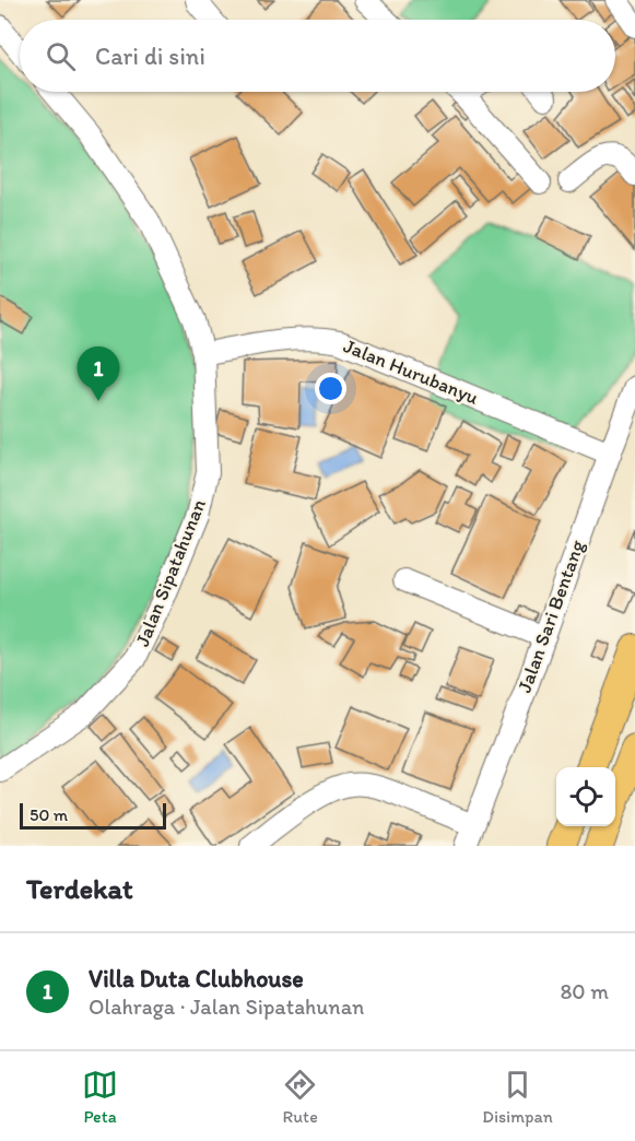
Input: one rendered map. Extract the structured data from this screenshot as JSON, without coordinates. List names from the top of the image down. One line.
{"streets":{"street":["Jalan Hurubanyu","Jalan Sipatahunan","Jalan Sari Bentang"]},"crossings":[["Jalan Hurubanyu","Jalan Sipatahunan"],["Jalan Hurubanyu","Jalan Sari Bentang"]],"scale_bar":"50 m","page":{"search":"Cari di sini","pins":"1","scale":"50 m","heading":"Terdekat","list":[{"mark":"1","name":"Villa Duta Clubhouse","note":"Olahraga · Jalan Sipatahunan","value":"80 m"}],"nav":["Peta","Rute","Disimpan"]}}
